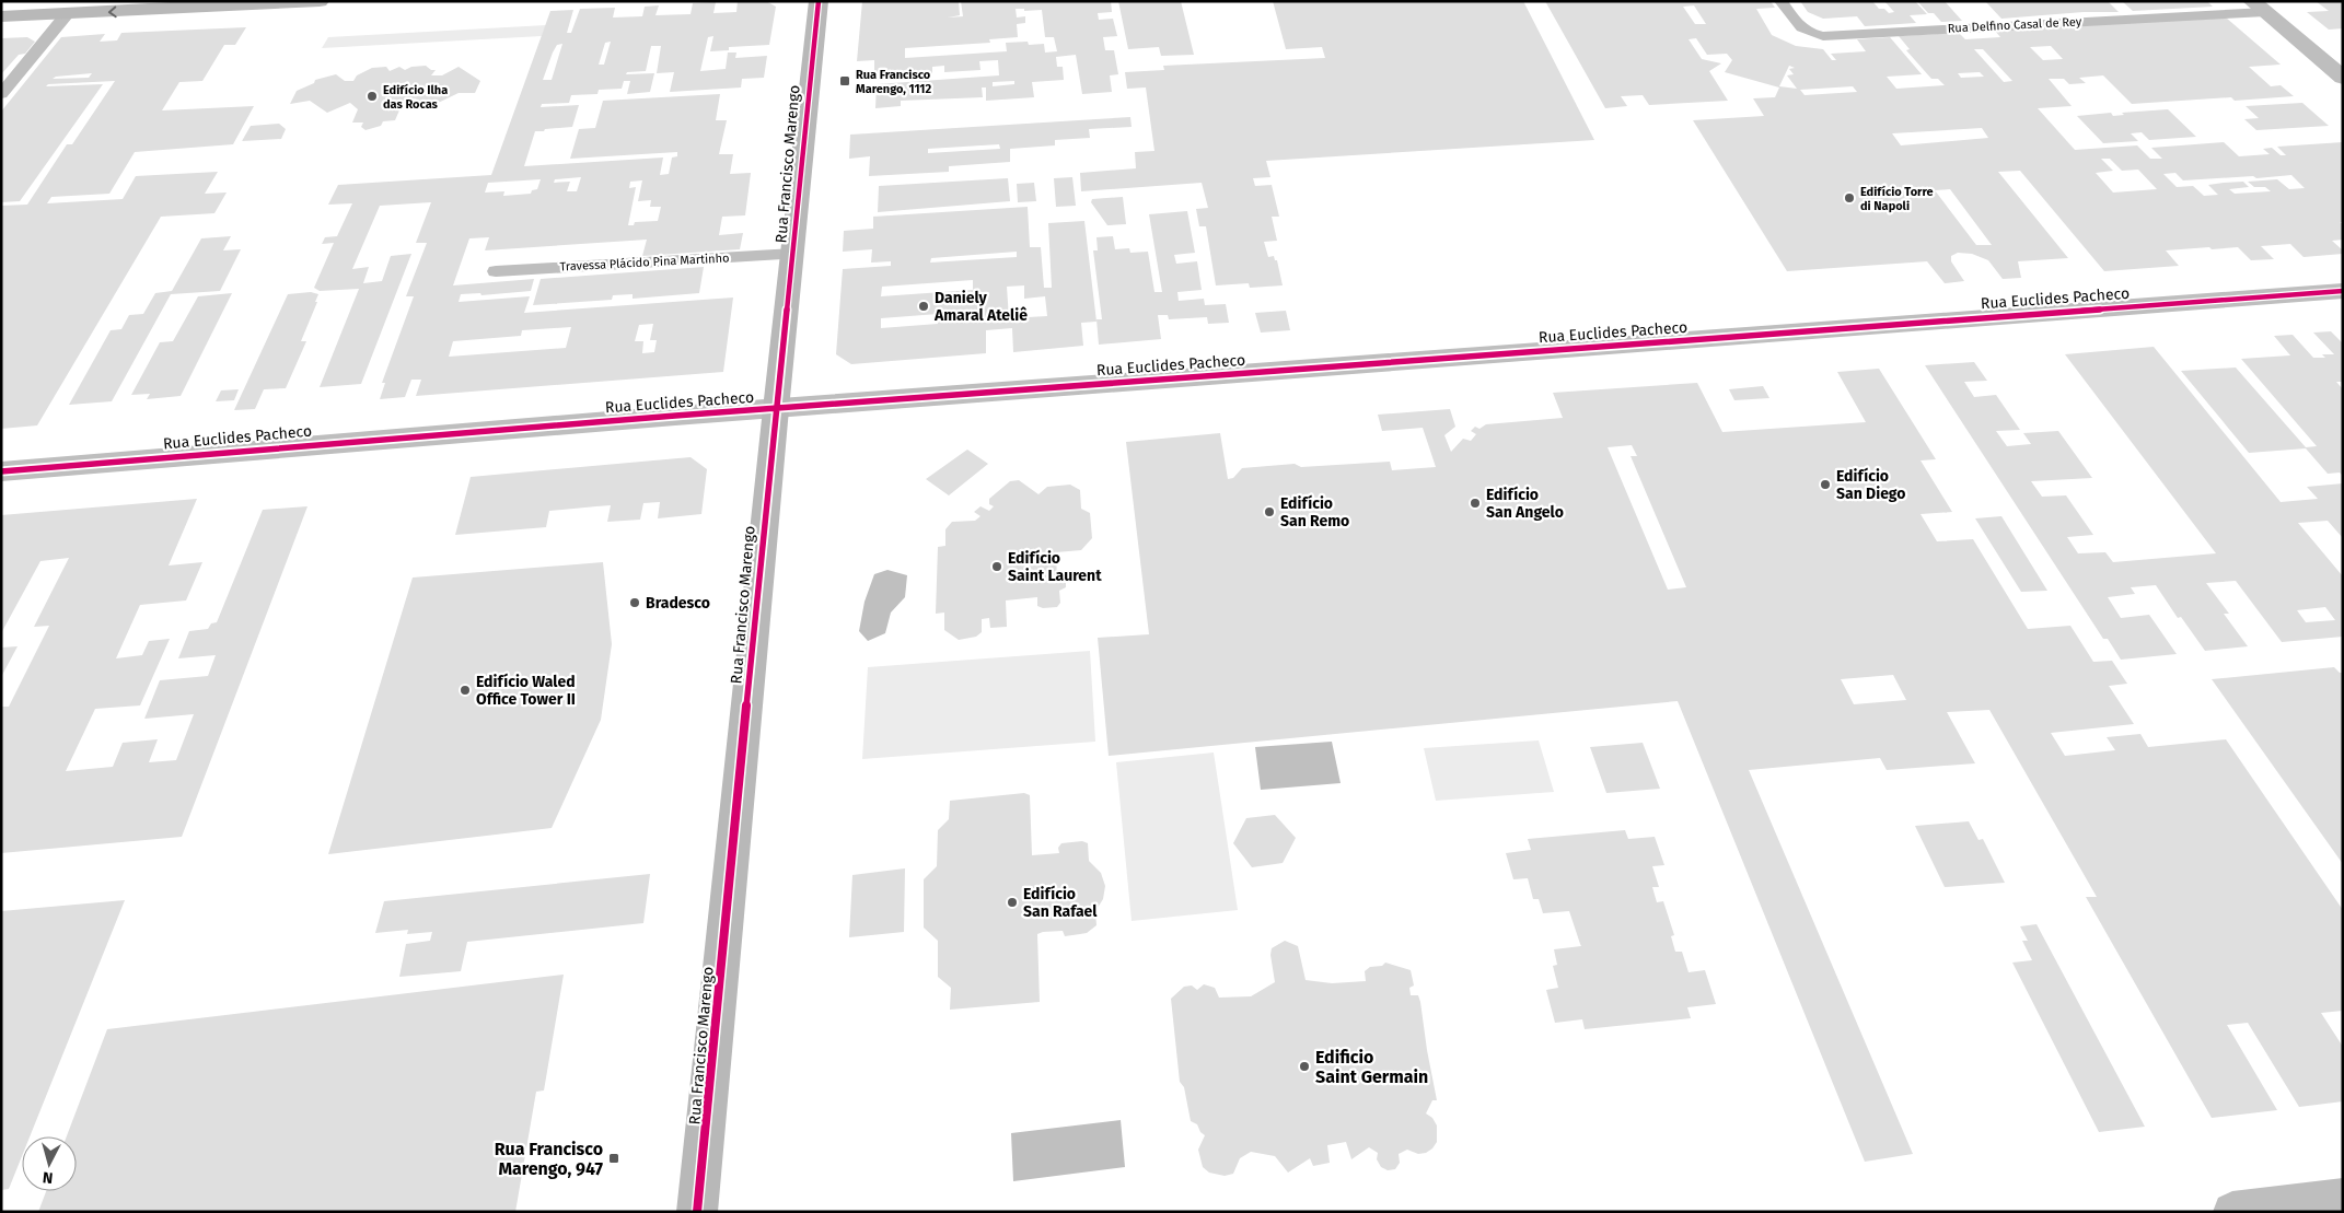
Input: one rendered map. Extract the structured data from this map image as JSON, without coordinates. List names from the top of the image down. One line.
{"streets":{"street":["Rua Francisco Marengo","Rua Euclides Pacheco"],"lane":["Rua Delfino Casal de Rey","Travessa Plácido Pina Martinho"]},"crossings":[["Rua Francisco Marengo","Travessa Plácido Pina Martinho"],["Rua Francisco Marengo","Rua Euclides Pacheco"]],"places":{"transit":["Rua Francisco Marengo, 1112","Rua Francisco Marengo, 947"],"other":["Edifício Ilha das Rocas","Edifício Torre di Napoli","Daniely Amaral Ateliê","Edifício San Diego","Edifício San Angelo","Edifício San Remo","Edifício Saint Laurent","Bradesco","Edifício Waled Office Tower II","Edifício San Rafael","Edificio Saint Germain"]},"north":"bottom"}
